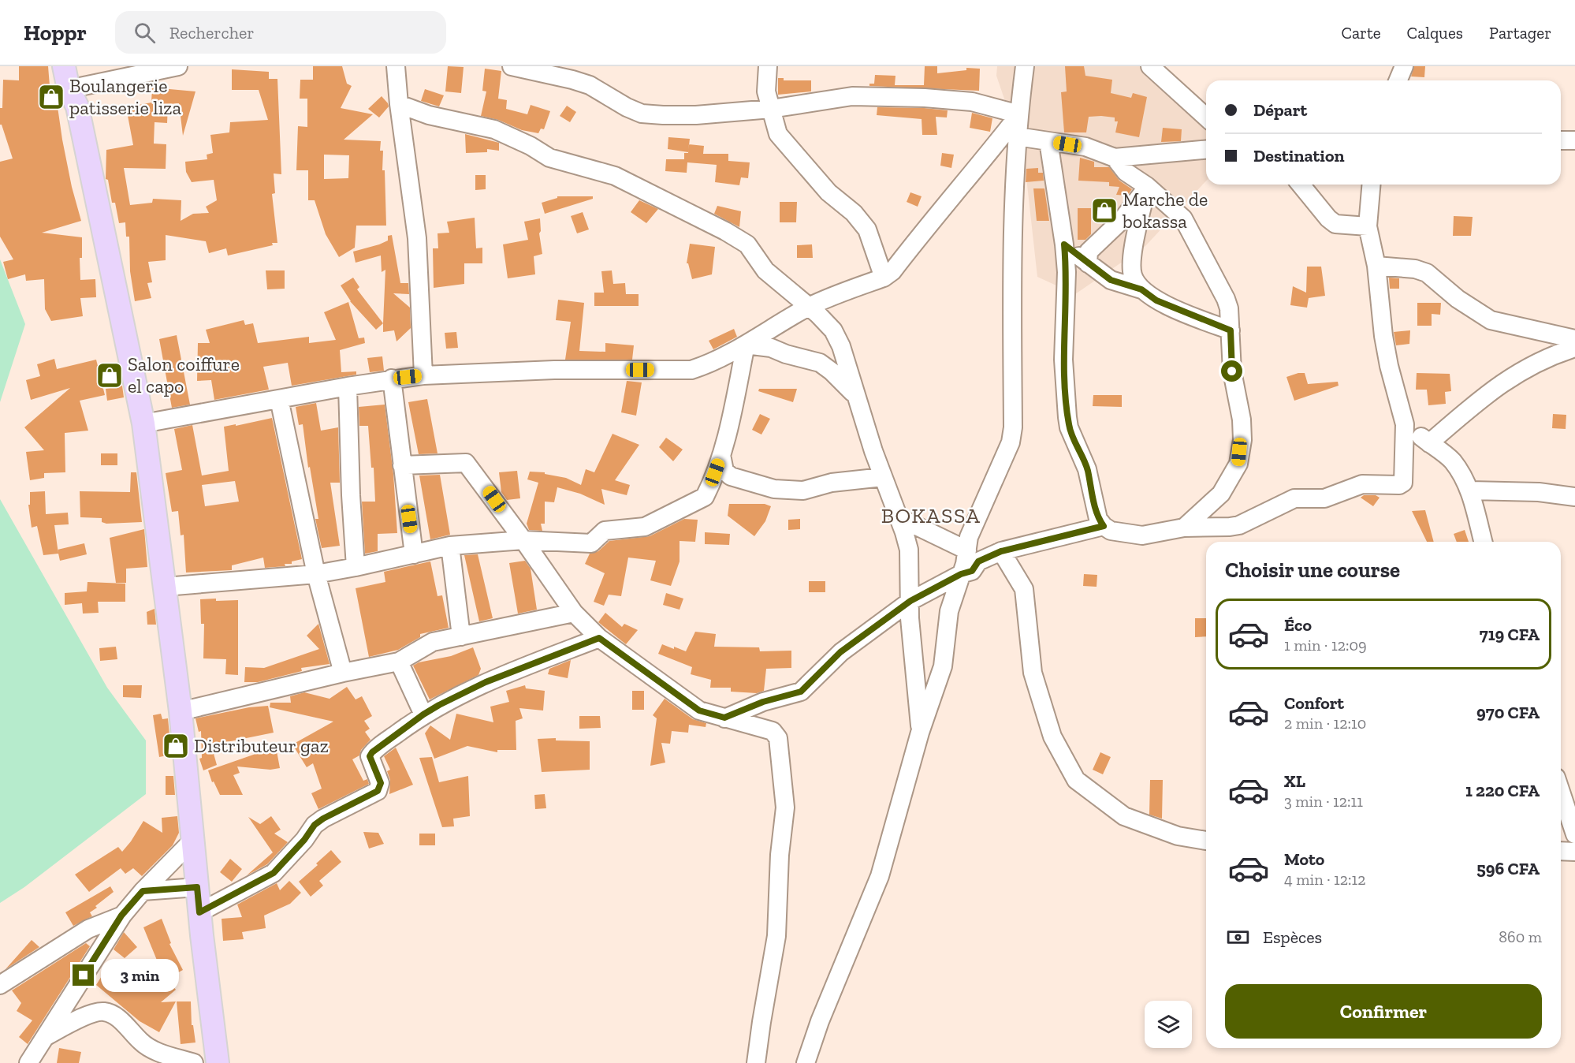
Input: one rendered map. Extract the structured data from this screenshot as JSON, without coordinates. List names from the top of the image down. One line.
{"districts":["BOKASSA"],"places":{"shop":["Boulangerie patisserie liza","Marche de bokassa","Salon coiffure el capo","Distributeur gaz"]},"page":{"header":"Hoppr","search":"Rechercher","nav":["Carte","Calques","Partager"],"banner":["Départ","Destination"],"heading":"Choisir une course","list":[{"name":"Éco","note":"1 min · 12:09","value":"719 CFA"},{"name":"Confort","note":"2 min · 12:10","value":"970 CFA"},{"name":"XL","note":"3 min · 12:11","value":"1 220 CFA"},{"name":"Moto","note":"4 min · 12:12","value":"596 CFA"}],"pay":["Espèces","860 m"],"bubble":"3 min","buttons":"Confirmer"}}
